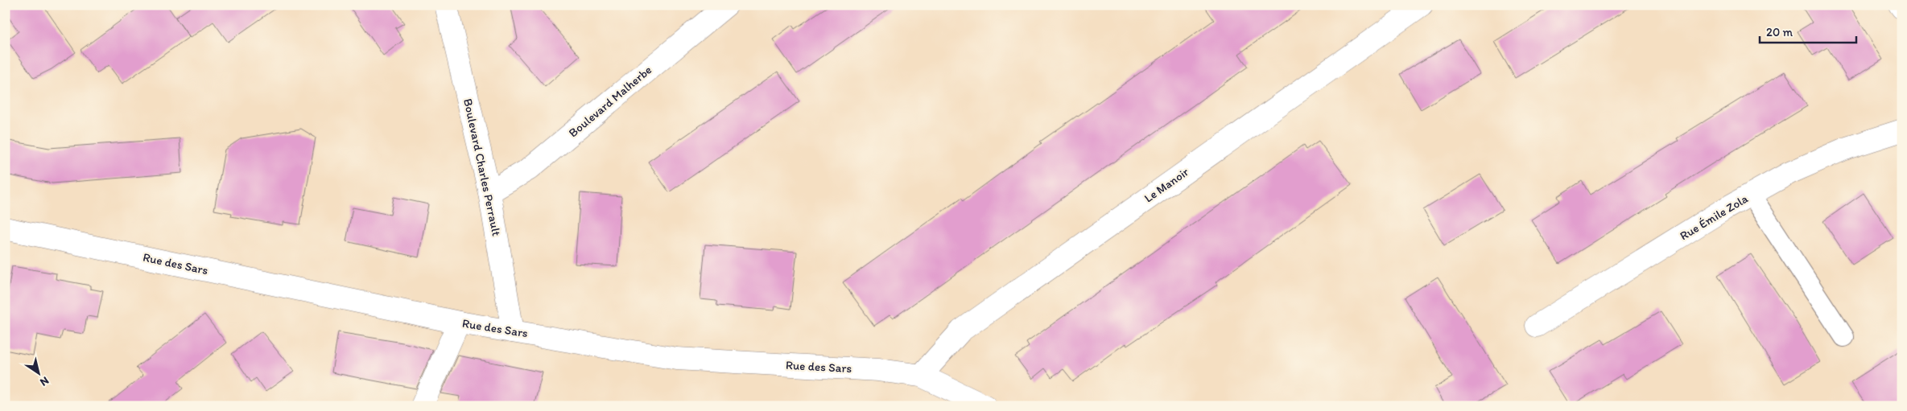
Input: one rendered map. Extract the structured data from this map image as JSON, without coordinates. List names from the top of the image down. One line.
{"streets":{"street":["Boulevard Malherbe","Boulevard Charles Perrault","Le Manoir","Rue Émile Zola","Rue des Sars"]},"crossings":[["Boulevard Malherbe","Boulevard Charles Perrault"],["Boulevard Charles Perrault","Rue des Sars"],["Le Manoir","Rue des Sars"]],"scale_bar":"20 m","north":"bottom right"}
